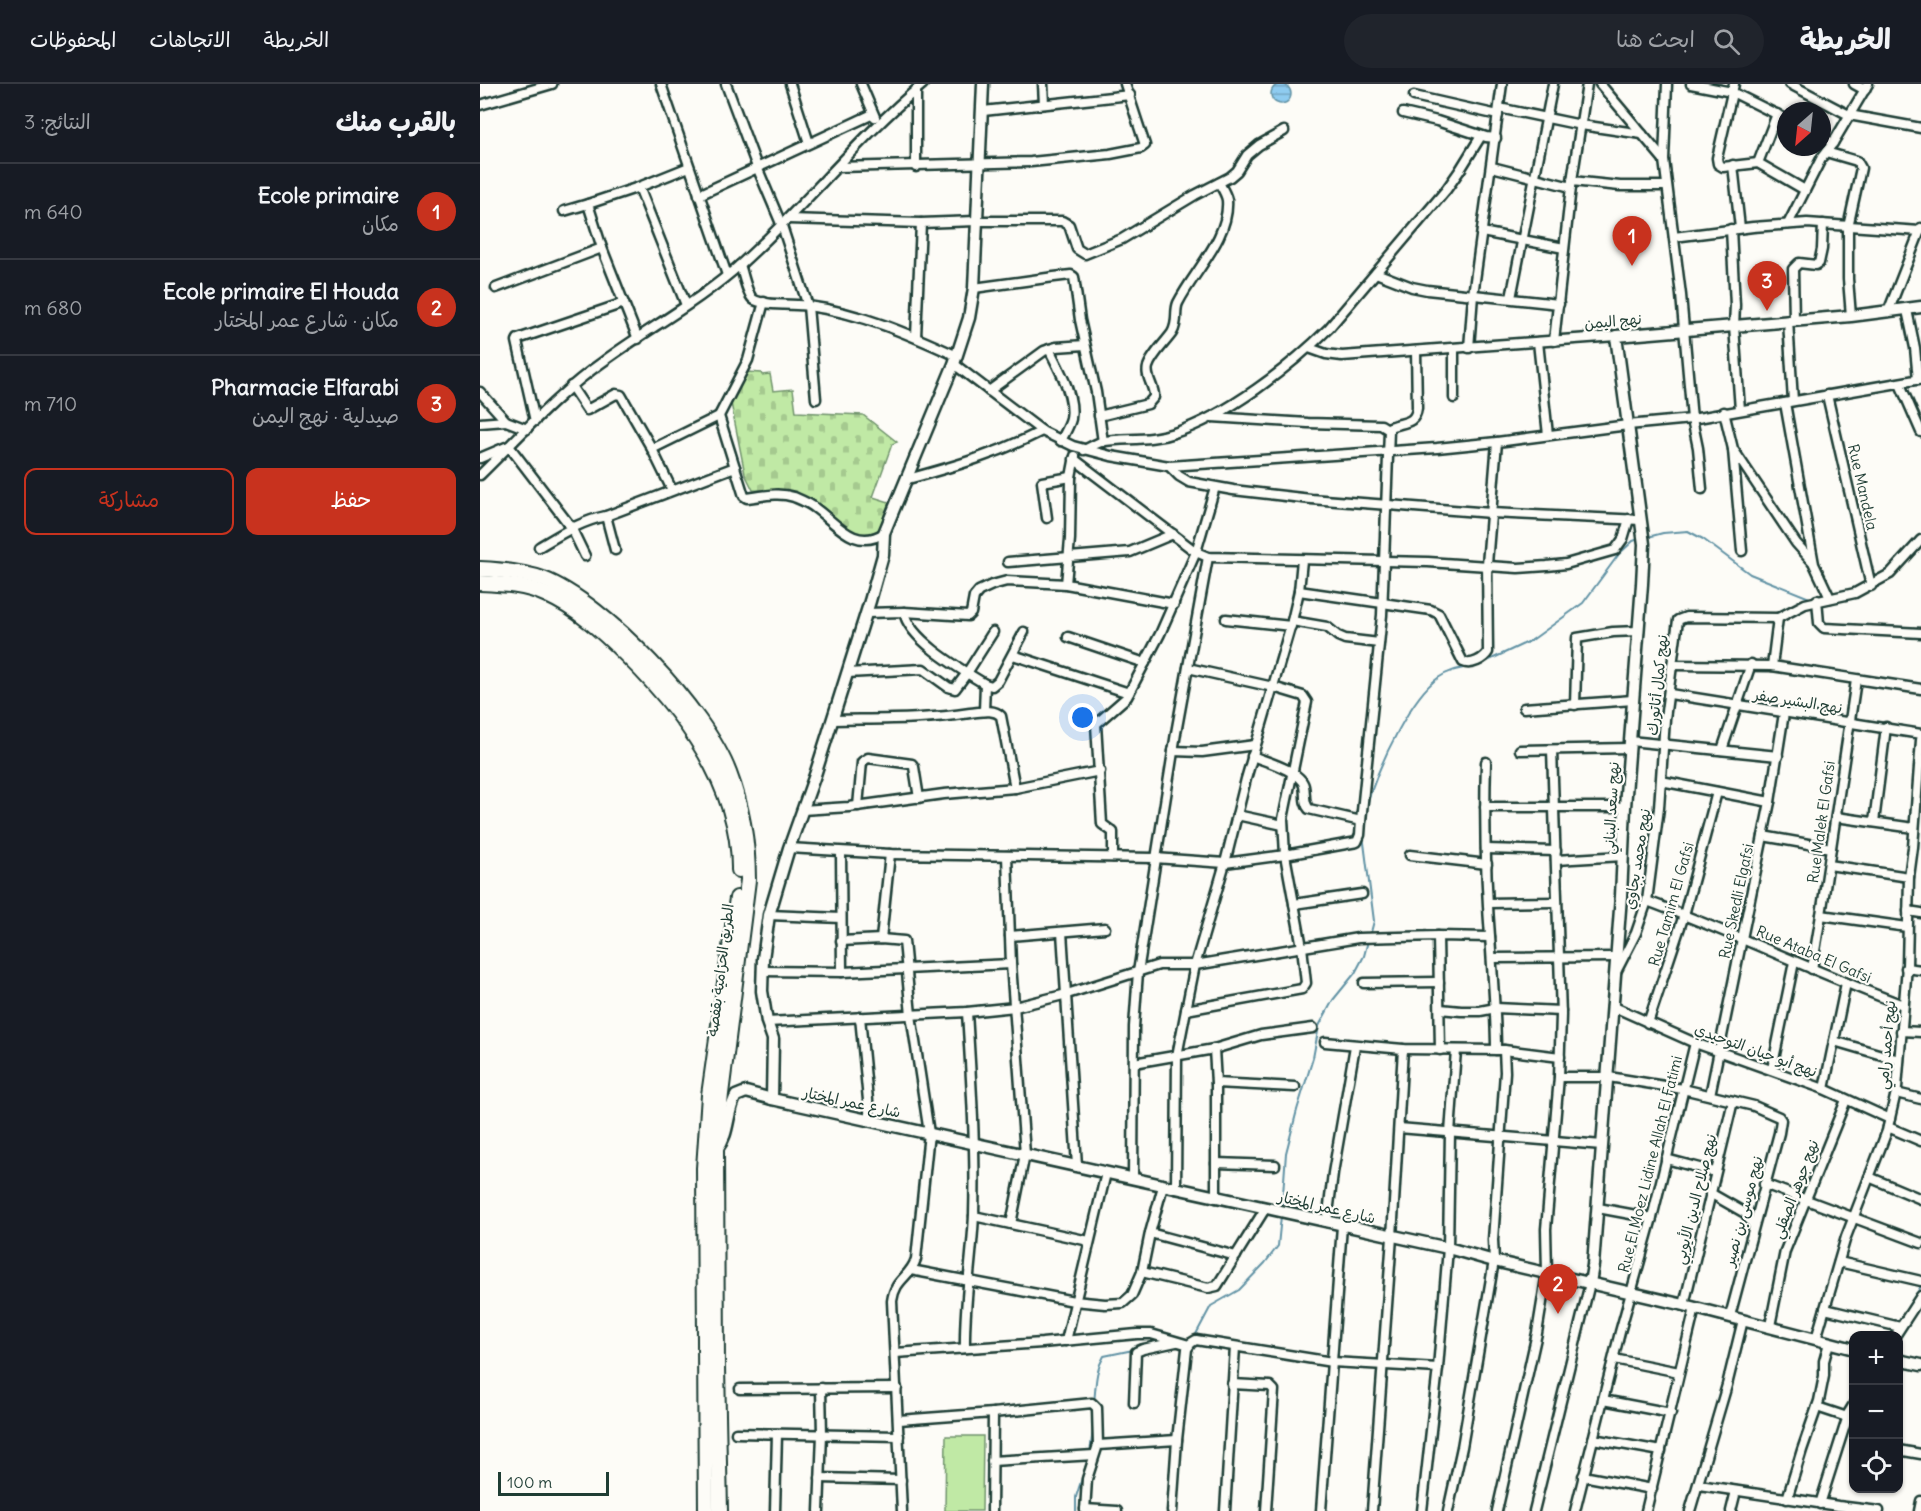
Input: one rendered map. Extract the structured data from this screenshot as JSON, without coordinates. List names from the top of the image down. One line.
{"streets":{"main road":["الطريق الحزامية بقفصة"],"street":["نهج اليمن","Rue Mandela","نهج كمال أتاتورك","نهج البشير صفر","نهج سعد البناني","Rue Malek El Gafsi","نهج محمد بجاوي","Rue Skedli Elgafsi","Rue Tamim El Gafsi","Rue Ataba El Gafsi","نهج أحمد رامي","نهج أبو حيان التوحيدي","شارع عمر المختار","Rue El Moez Lidine Allah El Fatimi","نهج جوهر الصقلي","نهج صلاح الدين الأيوبي","نهج موسى بن نصير"]},"crossings":[["نهج اليمن","نهج سعد البناني"],["نهج كمال أتاتورك","نهج البشير صفر"],["نهج كمال أتاتورك","نهج محمد بجاوي"],["نهج البشير صفر","Rue Malek El Gafsi"],["نهج البشير صفر","Rue Skedli Elgafsi"],["نهج سعد البناني","نهج محمد بجاوي"],["نهج سعد البناني","نهج أبو حيان التوحيدي"],["نهج سعد البناني","شارع عمر المختار"],["Rue Malek El Gafsi","Rue Ataba El Gafsi"],["نهج محمد بجاوي","Rue Ataba El Gafsi"],["Rue Skedli Elgafsi","Rue Ataba El Gafsi"],["Rue Skedli Elgafsi","نهج أبو حيان التوحيدي"],["Rue Tamim El Gafsi","Rue Ataba El Gafsi"],["Rue Tamim El Gafsi","نهج أبو حيان التوحيدي"],["Rue Ataba El Gafsi","نهج أحمد رامي"],["الطريق الحزامية بقفصة","شارع عمر المختار"],["نهج أحمد رامي","نهج أبو حيان التوحيدي"],["نهج أحمد رامي","شارع عمر المختار"],["نهج أبو حيان التوحيدي","Rue El Moez Lidine Allah El Fatimi"],["نهج أبو حيان التوحيدي","نهج جوهر الصقلي"],["شارع عمر المختار","Rue El Moez Lidine Allah El Fatimi"],["شارع عمر المختار","نهج جوهر الصقلي"],["شارع عمر المختار","نهج صلاح الدين الأيوبي"],["شارع عمر المختار","نهج موسى بن نصير"],["نهج صلاح الدين الأيوبي","نهج موسى بن نصير"]],"scale_bar":"100 m","north":"bottom left","page":{"header":"الخريطة","search":"ابحث هنا","nav":["الخريطة","الاتجاهات","المحفوظات"],"heading":["بالقرب منك","النتائج: 3"],"list":[{"mark":"1","name":"Ecole primaire","note":"مكان","value":"640 m"},{"mark":"2","name":"Ecole primaire El Houda","note":"مكان · شارع عمر المختار","value":"680 m"},{"mark":"3","name":"Pharmacie Elfarabi","note":"صيدلية · نهج اليمن","value":"710 m"}],"pins":["1","3","2"],"buttons":["حفظ","مشاركة"],"map_buttons":["+","−"],"scale":"100 m"}}
